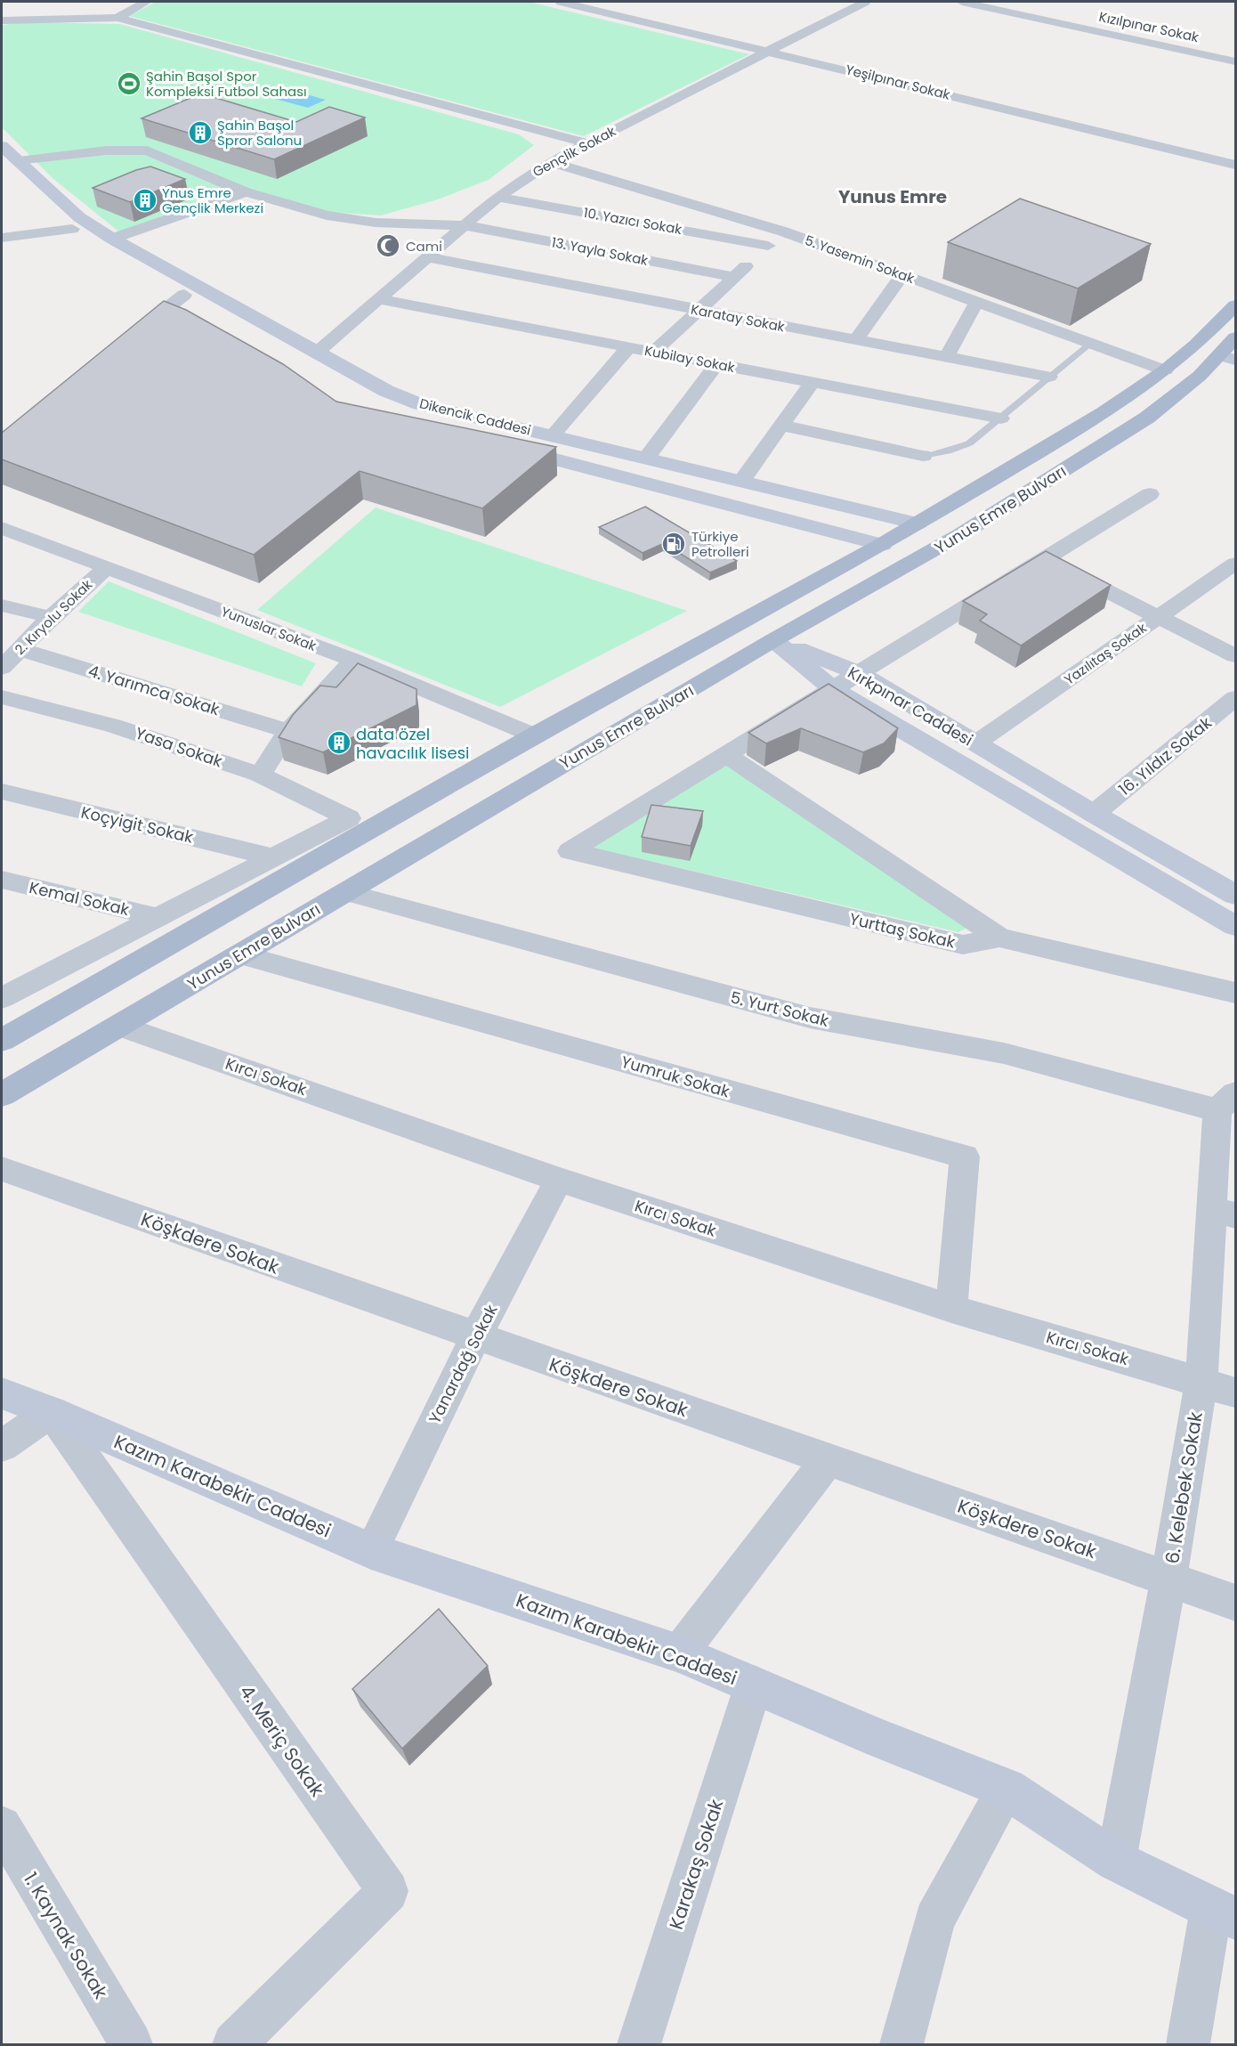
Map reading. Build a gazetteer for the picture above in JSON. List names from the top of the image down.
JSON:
{
  "streets": {
    "main road": [
      "Dikencik Caddesi",
      "Yunus Emre Bulvarı",
      "Kırkpınar Caddesi",
      "Kazım Karabekir Caddesi"
    ],
    "street": [
      "Kızılpınar Sokak",
      "Yeşilpınar Sokak",
      "Gençlik Sokak",
      "10. Yazıcı Sokak",
      "13. Yayla Sokak",
      "5. Yasemin Sokak",
      "Karatay Sokak",
      "Kubilay Sokak",
      "2. Kıryolu Sokak",
      "Yunuslar Sokak",
      "Yazılıtaş Sokak",
      "4. Yarımca Sokak",
      "Yasa Sokak",
      "16. Yıldız Sokak",
      "Koçyigit Sokak",
      "Kemal Sokak",
      "Yurttaş Sokak",
      "5. Yurt Sokak",
      "Kırcı Sokak",
      "Yumruk Sokak",
      "Köşkdere Sokak",
      "Yanardağ Sokak",
      "6. Kelebek Sokak",
      "4. Meriç Sokak",
      "Karakaş Sokak",
      "1. Kaynak Sokak"
    ]
  },
  "crossings": [
    ["Yeşilpınar Sokak", "Gençlik Sokak"],
    ["Gençlik Sokak", "10. Yazıcı Sokak"],
    ["Gençlik Sokak", "13. Yayla Sokak"],
    ["Gençlik Sokak", "5. Yasemin Sokak"],
    ["Gençlik Sokak", "Karatay Sokak"],
    ["Gençlik Sokak", "Kubilay Sokak"],
    ["Gençlik Sokak", "Dikencik Caddesi"],
    ["13. Yayla Sokak", "Dikencik Caddesi"],
    ["5. Yasemin Sokak", "Yunus Emre Bulvarı"],
    ["Dikencik Caddesi", "Yunus Emre Bulvarı"],
    ["Yunus Emre Bulvarı", "Yunuslar Sokak"],
    ["Yunus Emre Bulvarı", "Kırkpınar Caddesi"],
    ["Yunus Emre Bulvarı", "5. Yurt Sokak"],
    ["Yunus Emre Bulvarı", "Kırcı Sokak"],
    ["Yunus Emre Bulvarı", "Yumruk Sokak"],
    ["2. Kıryolu Sokak", "Yunuslar Sokak"],
    ["2. Kıryolu Sokak", "4. Yarımca Sokak"],
    ["Yazılıtaş Sokak", "Kırkpınar Caddesi"],
    ["Kırkpınar Caddesi", "16. Yıldız Sokak"],
    ["Yasa Sokak", "Koçyigit Sokak"],
    ["5. Yurt Sokak", "6. Kelebek Sokak"],
    ["Kırcı Sokak", "Yumruk Sokak"],
    ["Kırcı Sokak", "Yanardağ Sokak"],
    ["Kırcı Sokak", "6. Kelebek Sokak"],
    ["Köşkdere Sokak", "Yanardağ Sokak"],
    ["Köşkdere Sokak", "6. Kelebek Sokak"],
    ["Yanardağ Sokak", "Kazım Karabekir Caddesi"],
    ["Kazım Karabekir Caddesi", "6. Kelebek Sokak"],
    ["Kazım Karabekir Caddesi", "4. Meriç Sokak"],
    ["Kazım Karabekir Caddesi", "Karakaş Sokak"]
  ],
  "districts": ["Yunus Emre"],
  "places": {
    "sports": ["Şahin Başol Spor Kompleksi Futbol Sahası"],
    "building": ["Şahin Başol Spror Salonu", "Ynus Emre Gençlik Merkezi", "data özel havacılık lisesi"],
    "mosque": ["Cami"],
    "fuel station": ["Türkiye Petrolleri"]
  }
}
